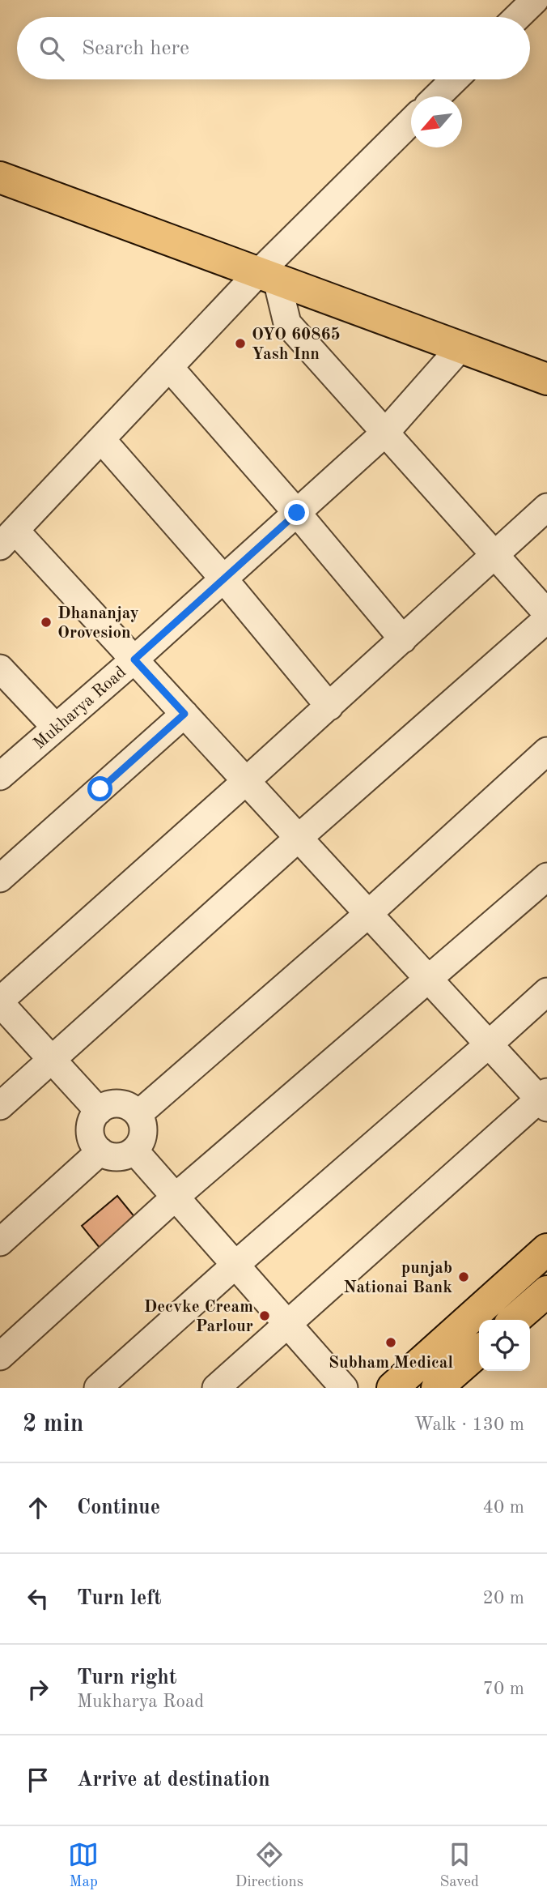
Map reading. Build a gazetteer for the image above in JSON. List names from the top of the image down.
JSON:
{
  "streets": {
    "street": ["Mukharya Road"]
  },
  "places": [
    "OYO 60865 Yash Inn",
    "Dhananjay Orovesion",
    "punjab Nationai Bank",
    "Decvke Cream Parlour",
    "Subham Medical"
  ],
  "north": "bottom left",
  "page": {
    "search": "Search here",
    "heading": ["2 min", "Walk · 130 m"],
    "list": [
      ["Continue", "40 m"],
      ["Turn left", "20 m"],
      ["Turn right", "Mukharya Road", "70 m"],
      "Arrive at destination"
    ],
    "nav": ["Map", "Directions", "Saved"]
  }
}
